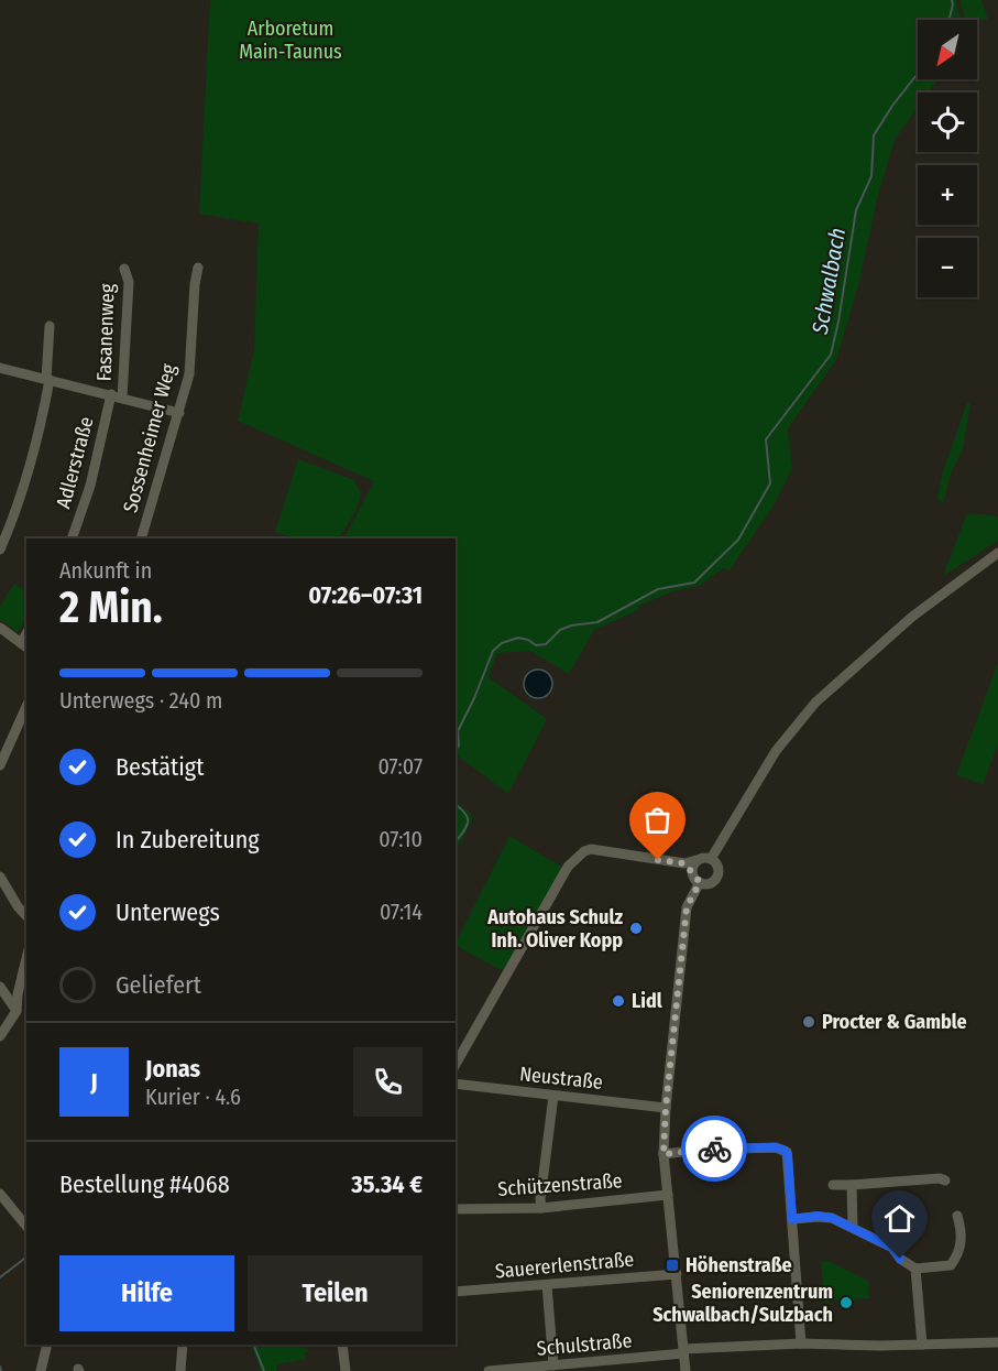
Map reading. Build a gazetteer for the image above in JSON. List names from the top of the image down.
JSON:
{
  "streets": {
    "street": [
      "Fasanenweg",
      "Sossenheimer Weg",
      "Adlerstraße",
      "Neustraße",
      "Schützenstraße",
      "Sauererlenstraße",
      "Schulstraße"
    ]
  },
  "crossings": [
    ["Fasanenweg", "Sossenheimer Weg"],
    ["Fasanenweg", "Adlerstraße"]
  ],
  "water": ["Schwalbach"],
  "parks": ["Arboretum Main-Taunus"],
  "places": {
    "other": [
      "Autohaus Schulz Inh. Oliver Kopp",
      "Lidl",
      "Procter & Gamble",
      "Seniorenzentrum Schwalbach/Sulzbach"
    ],
    "transit": ["Höhenstraße"]
  },
  "north": "bottom left",
  "page": {
    "map_buttons": ["+", "−"],
    "heading": ["2 Min.", "Ankunft in", "07:26–07:31"],
    "panel": [
      "Jonas",
      "Kurier · 4.6",
      "Bestellung #4068",
      "35.34 €"
    ],
    "bar": "Unterwegs · 240 m",
    "list": [
      ["Bestätigt", "07:07"],
      ["In Zubereitung", "07:10"],
      ["Unterwegs", "07:14"],
      "Geliefert"
    ],
    "round": "J",
    "buttons": ["Hilfe", "Teilen"]
  }
}
